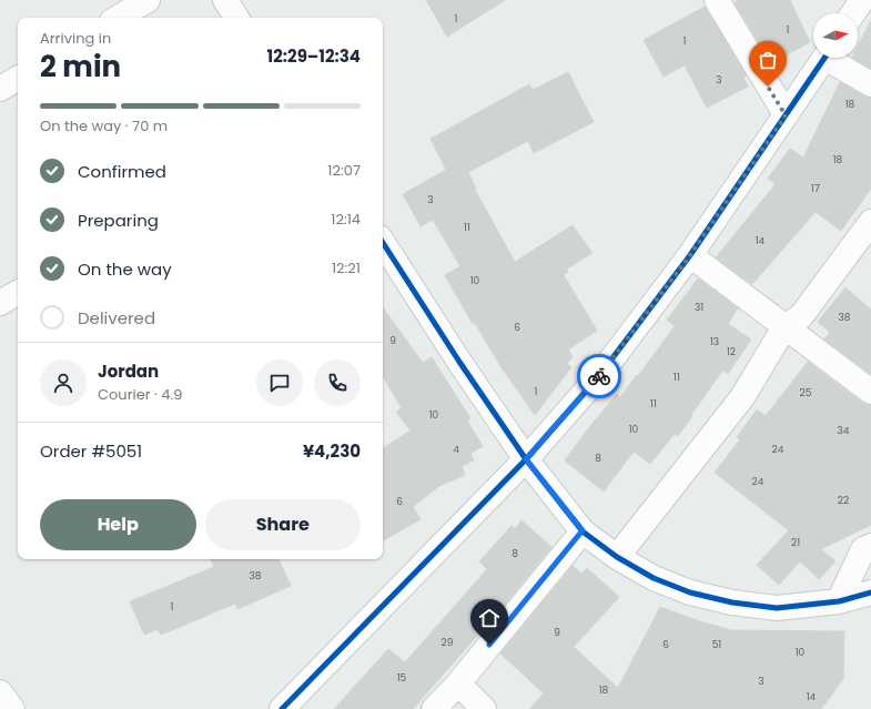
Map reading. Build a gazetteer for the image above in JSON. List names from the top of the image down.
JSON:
{
  "house_numbers": [
    "1",
    "1",
    "1",
    "3",
    "18",
    "18",
    "17",
    "3",
    "11",
    "14",
    "10",
    "31",
    "38",
    "6",
    "9",
    "13",
    "12",
    "11",
    "1",
    "25",
    "11",
    "10",
    "10",
    "34",
    "4",
    "24",
    "8",
    "24",
    "22",
    "6",
    "21",
    "8",
    "38",
    "1",
    "9",
    "29",
    "6",
    "51",
    "10",
    "15",
    "3",
    "18",
    "14"
  ],
  "north": "right",
  "page": {
    "heading": ["2 min", "Arriving in", "12:29–12:34"],
    "panel": [
      "Jordan",
      "Courier · 4.9",
      "Order #5051",
      "¥4,230"
    ],
    "bar": "On the way · 70 m",
    "list": [
      ["Confirmed", "12:07"],
      ["Preparing", "12:14"],
      ["On the way", "12:21"],
      "Delivered"
    ],
    "buttons": ["Help", "Share"]
  }
}
